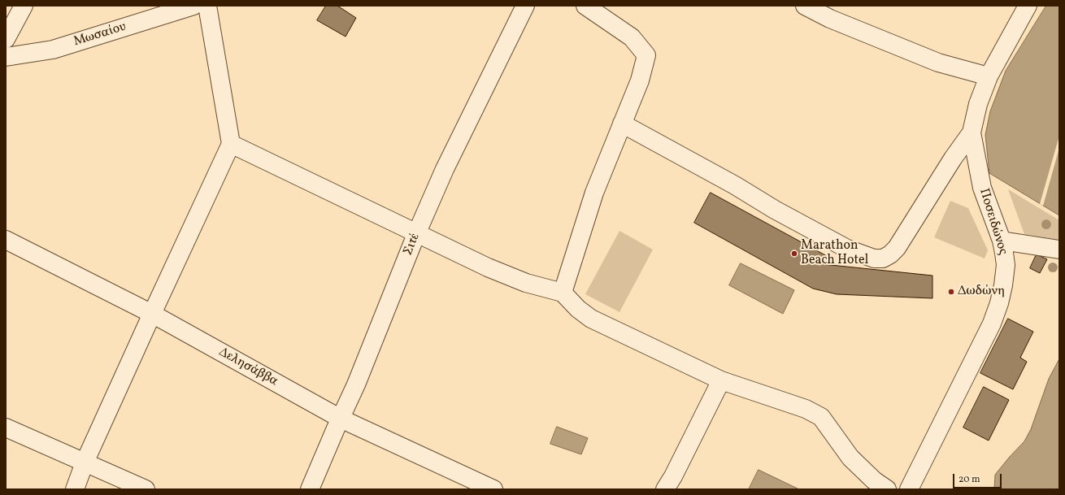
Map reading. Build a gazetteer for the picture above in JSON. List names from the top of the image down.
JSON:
{
  "streets": {
    "street": [
      "Μωσαίου",
      "Ποσειδώνος",
      "Σιτέ",
      "Δελησάββα"
    ]
  },
  "crossings": [
    ["Σιτέ", "Δελησάββα"]
  ],
  "places": ["Marathon Beach Hotel", "Δωδώνη"],
  "scale_bar": "20 m"
}
